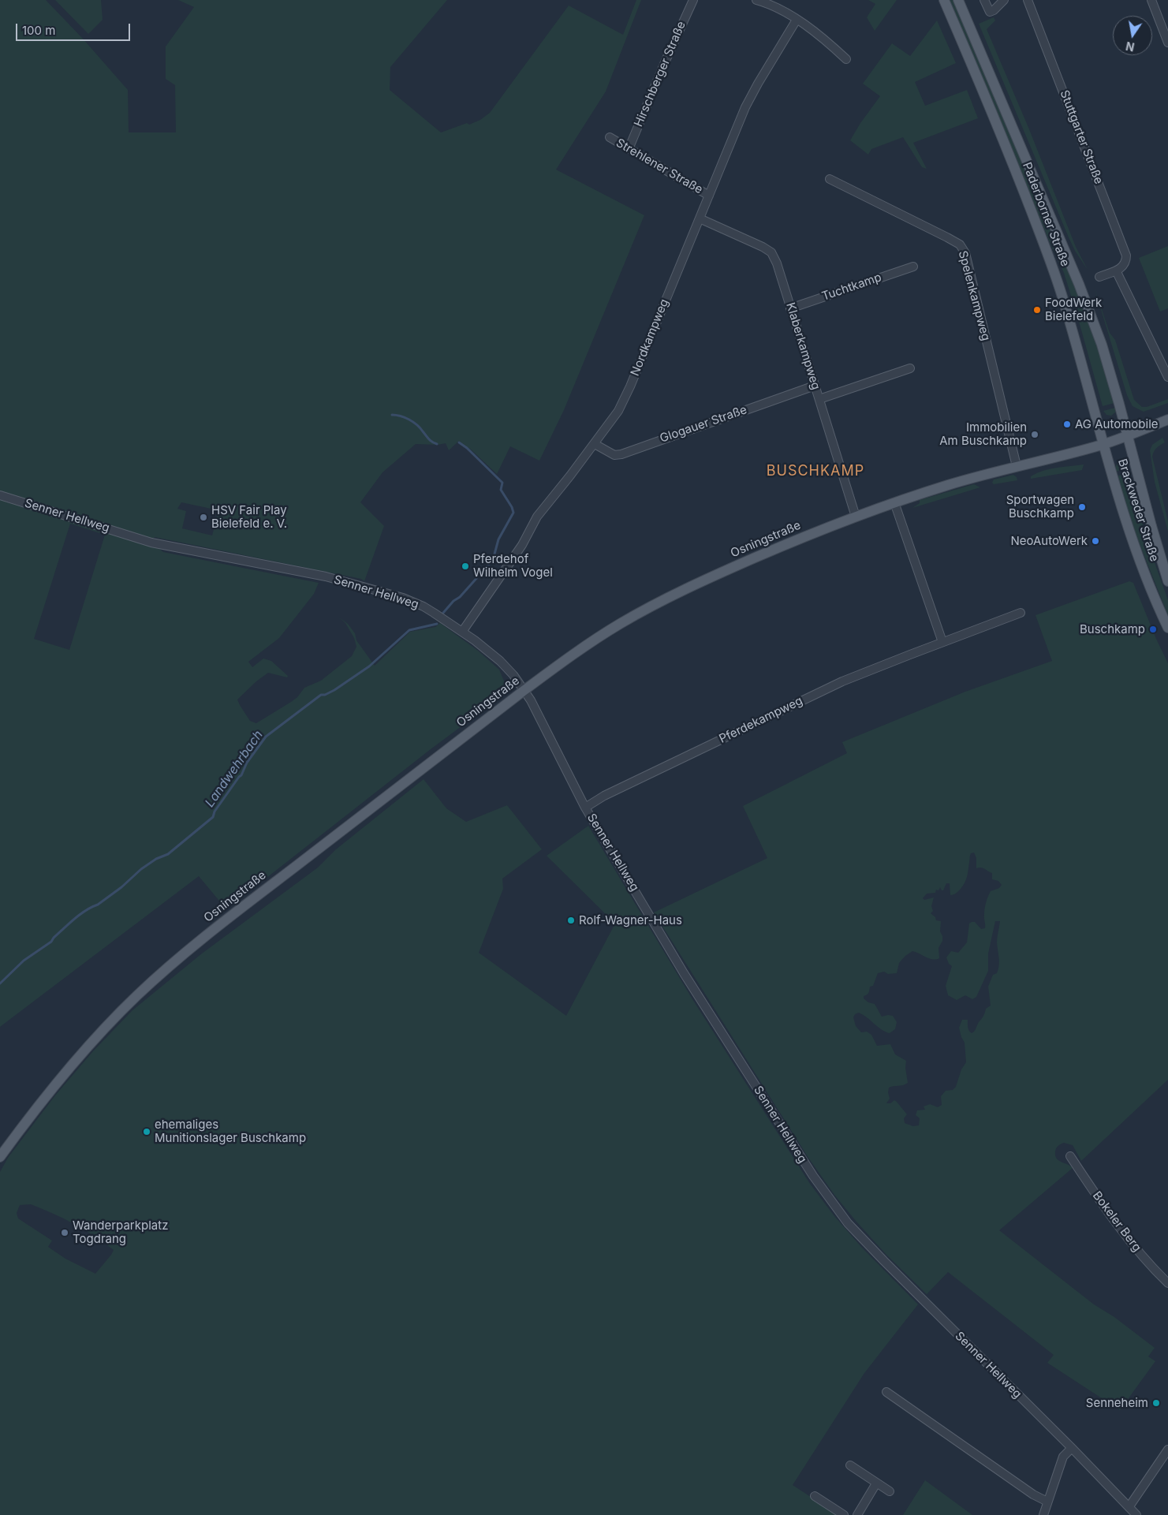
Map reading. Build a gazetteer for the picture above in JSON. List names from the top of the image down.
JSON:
{
  "streets": {
    "main road": ["Paderborner Straße", "Brackweder Straße", "Osningstraße"],
    "street": [
      "Hirschberger Straße",
      "Stuttgarter Straße",
      "Strehlener Straße",
      "Tuchtkamp",
      "Spelenkampweg",
      "Nordkampweg",
      "Klaberkampweg",
      "Glogauer Straße",
      "Senner Hellweg",
      "Pferdekampweg",
      "Bokeler Berg"
    ]
  },
  "crossings": [
    ["Hirschberger Straße", "Strehlener Straße"],
    ["Strehlener Straße", "Nordkampweg"],
    ["Paderborner Straße", "Brackweder Straße"],
    ["Paderborner Straße", "Osningstraße"],
    ["Tuchtkamp", "Klaberkampweg"],
    ["Spelenkampweg", "Osningstraße"],
    ["Nordkampweg", "Klaberkampweg"],
    ["Nordkampweg", "Glogauer Straße"],
    ["Nordkampweg", "Senner Hellweg"],
    ["Klaberkampweg", "Glogauer Straße"],
    ["Klaberkampweg", "Osningstraße"],
    ["Brackweder Straße", "Osningstraße"],
    ["Senner Hellweg", "Osningstraße"],
    ["Senner Hellweg", "Pferdekampweg"]
  ],
  "districts": ["BUSCHKAMP"],
  "water": ["Landwehrbach"],
  "places": [
    "FoodWerk Bielefeld",
    "AG Automobile",
    "Immobilien Am Buschkamp",
    "Sportwagen Buschkamp",
    "HSV Fair Play Bielefeld e. V.",
    "NeoAutoWerk",
    "Pferdehof Wilhelm Vogel",
    "Buschkamp",
    "Rolf-Wagner-Haus",
    "ehemaliges Munitionslager Buschkamp",
    "Wanderparkplatz Togdrang",
    "Senneheim"
  ],
  "scale_bar": "100 m",
  "north": "bottom"
}
